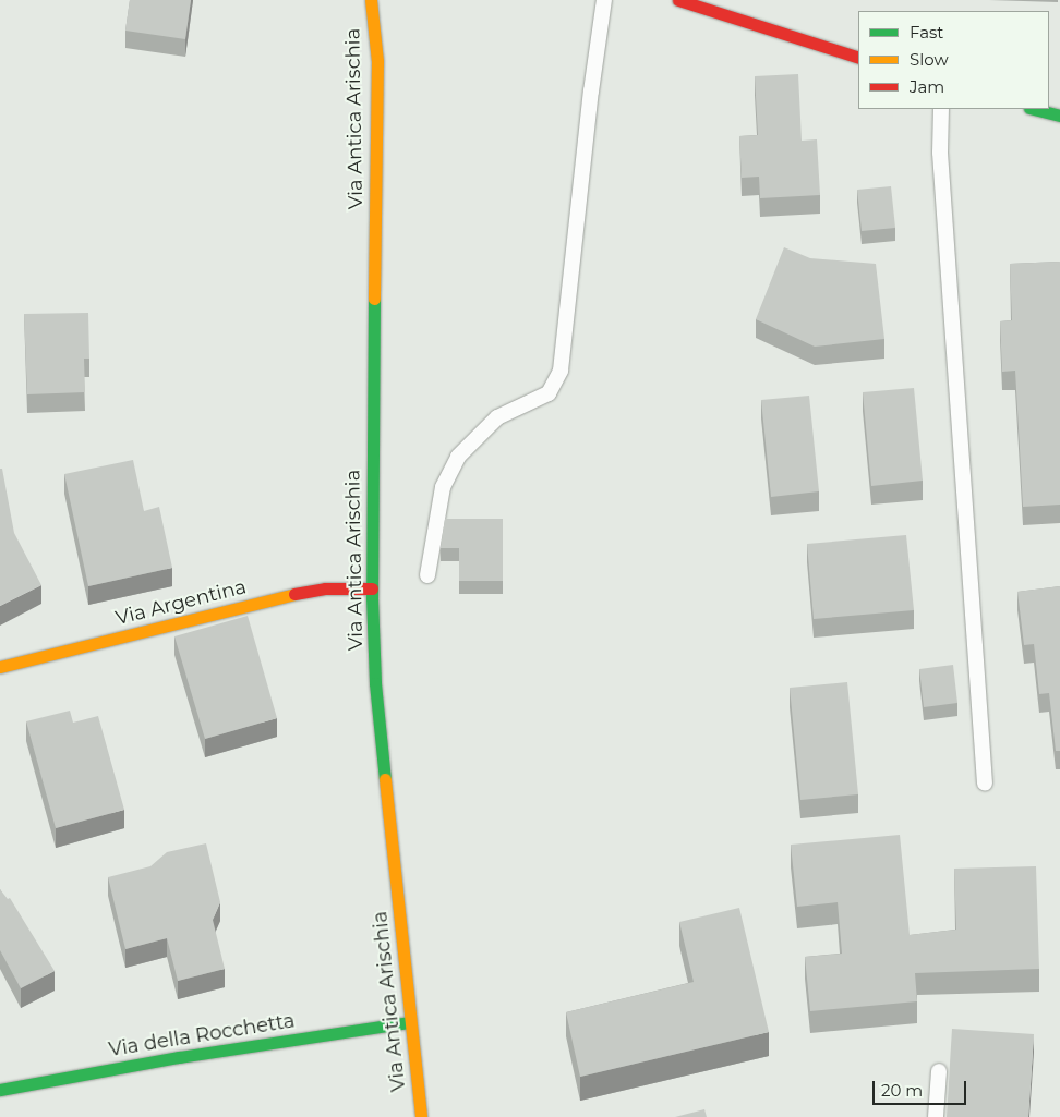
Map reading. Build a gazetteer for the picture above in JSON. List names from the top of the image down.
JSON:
{
  "streets": {
    "main road": ["Via Antica Arischia", "Via Argentina", "Via della Rocchetta"]
  },
  "crossings": [
    ["Via Antica Arischia", "Via Argentina"],
    ["Via Antica Arischia", "Via della Rocchetta"]
  ],
  "legend": ["Fast", "Slow", "Jam"],
  "scale_bar": "20 m"
}
